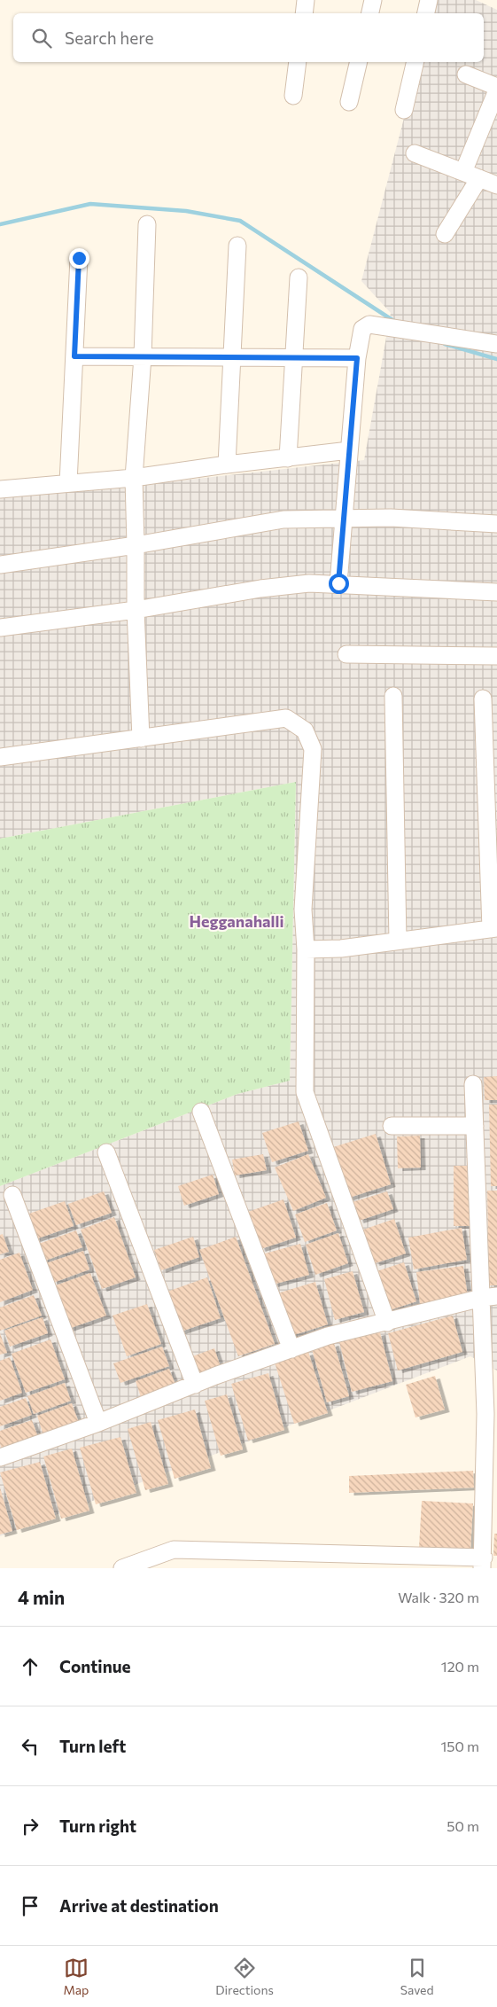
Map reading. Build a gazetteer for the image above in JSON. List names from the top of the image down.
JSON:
{
  "districts": ["Hegganahalli"],
  "page": {
    "search": "Search here",
    "heading": ["4 min", "Walk · 320 m"],
    "list": [
      ["Continue", "120 m"],
      ["Turn left", "150 m"],
      ["Turn right", "50 m"],
      "Arrive at destination"
    ],
    "nav": ["Map", "Directions", "Saved"]
  }
}
